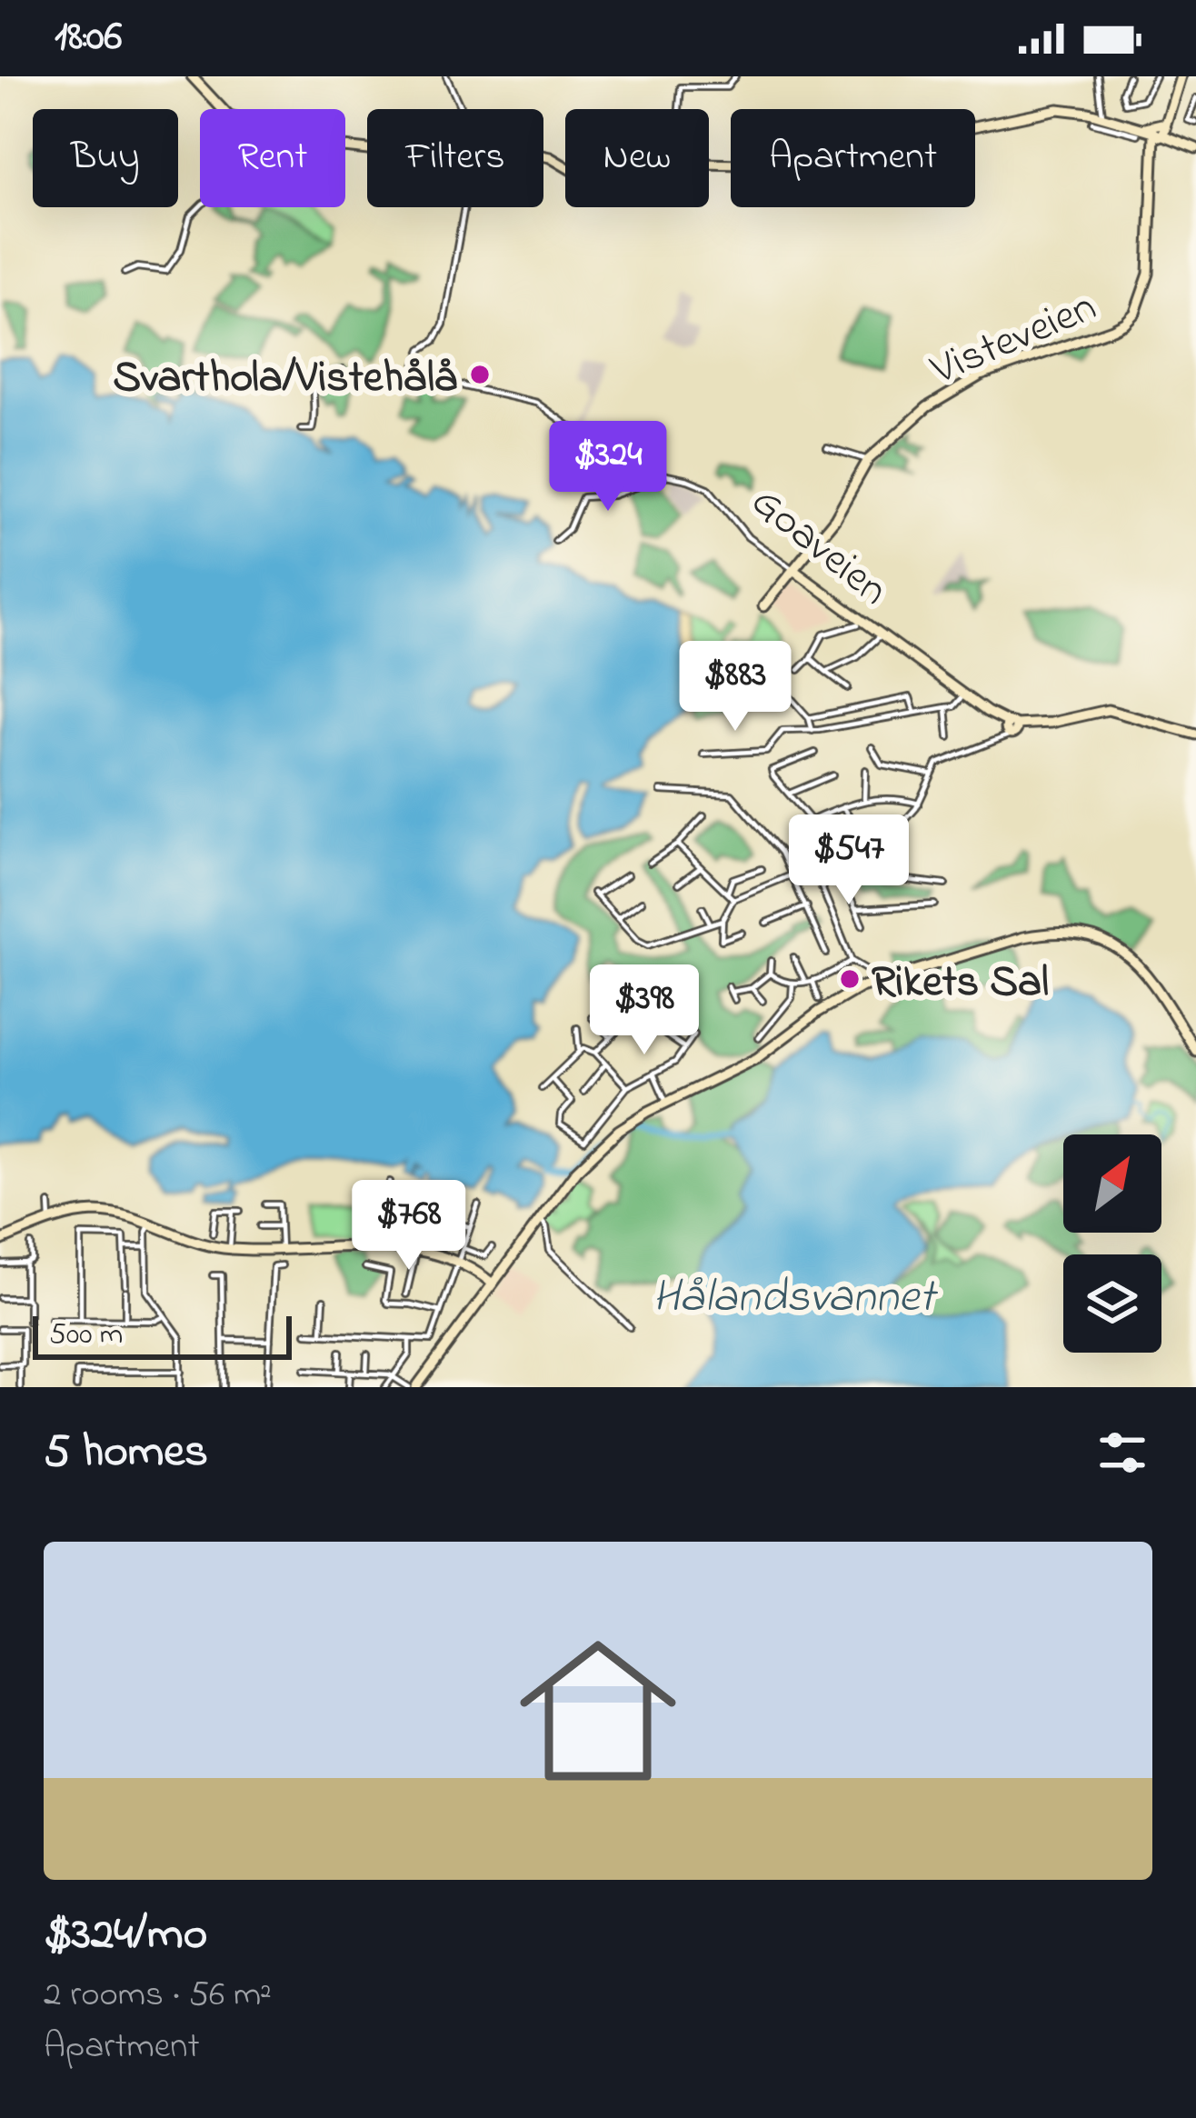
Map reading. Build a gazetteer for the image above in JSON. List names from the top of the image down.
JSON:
{
  "streets": {
    "main road": ["Visteveien", "Goaveien"]
  },
  "crossings": [
    ["Visteveien", "Goaveien"]
  ],
  "water": ["Hålandsvannet"],
  "places": ["Svarthola/Vistehålå", "Rikets Sal"],
  "scale_bar": "500 m",
  "north": "top right",
  "page": {
    "status": "18:06",
    "chip": [
      "Buy",
      "Rent",
      "Filters",
      "New",
      "Apartment"
    ],
    "price": [
      "$324",
      "$883",
      "$547",
      "$398",
      "$768"
    ],
    "scale": "500 m",
    "heading": "5 homes",
    "list": [
      {
        "name": "$324/mo",
        "note": "2 rooms · 56 m² · Apartment"
      }
    ]
  }
}
